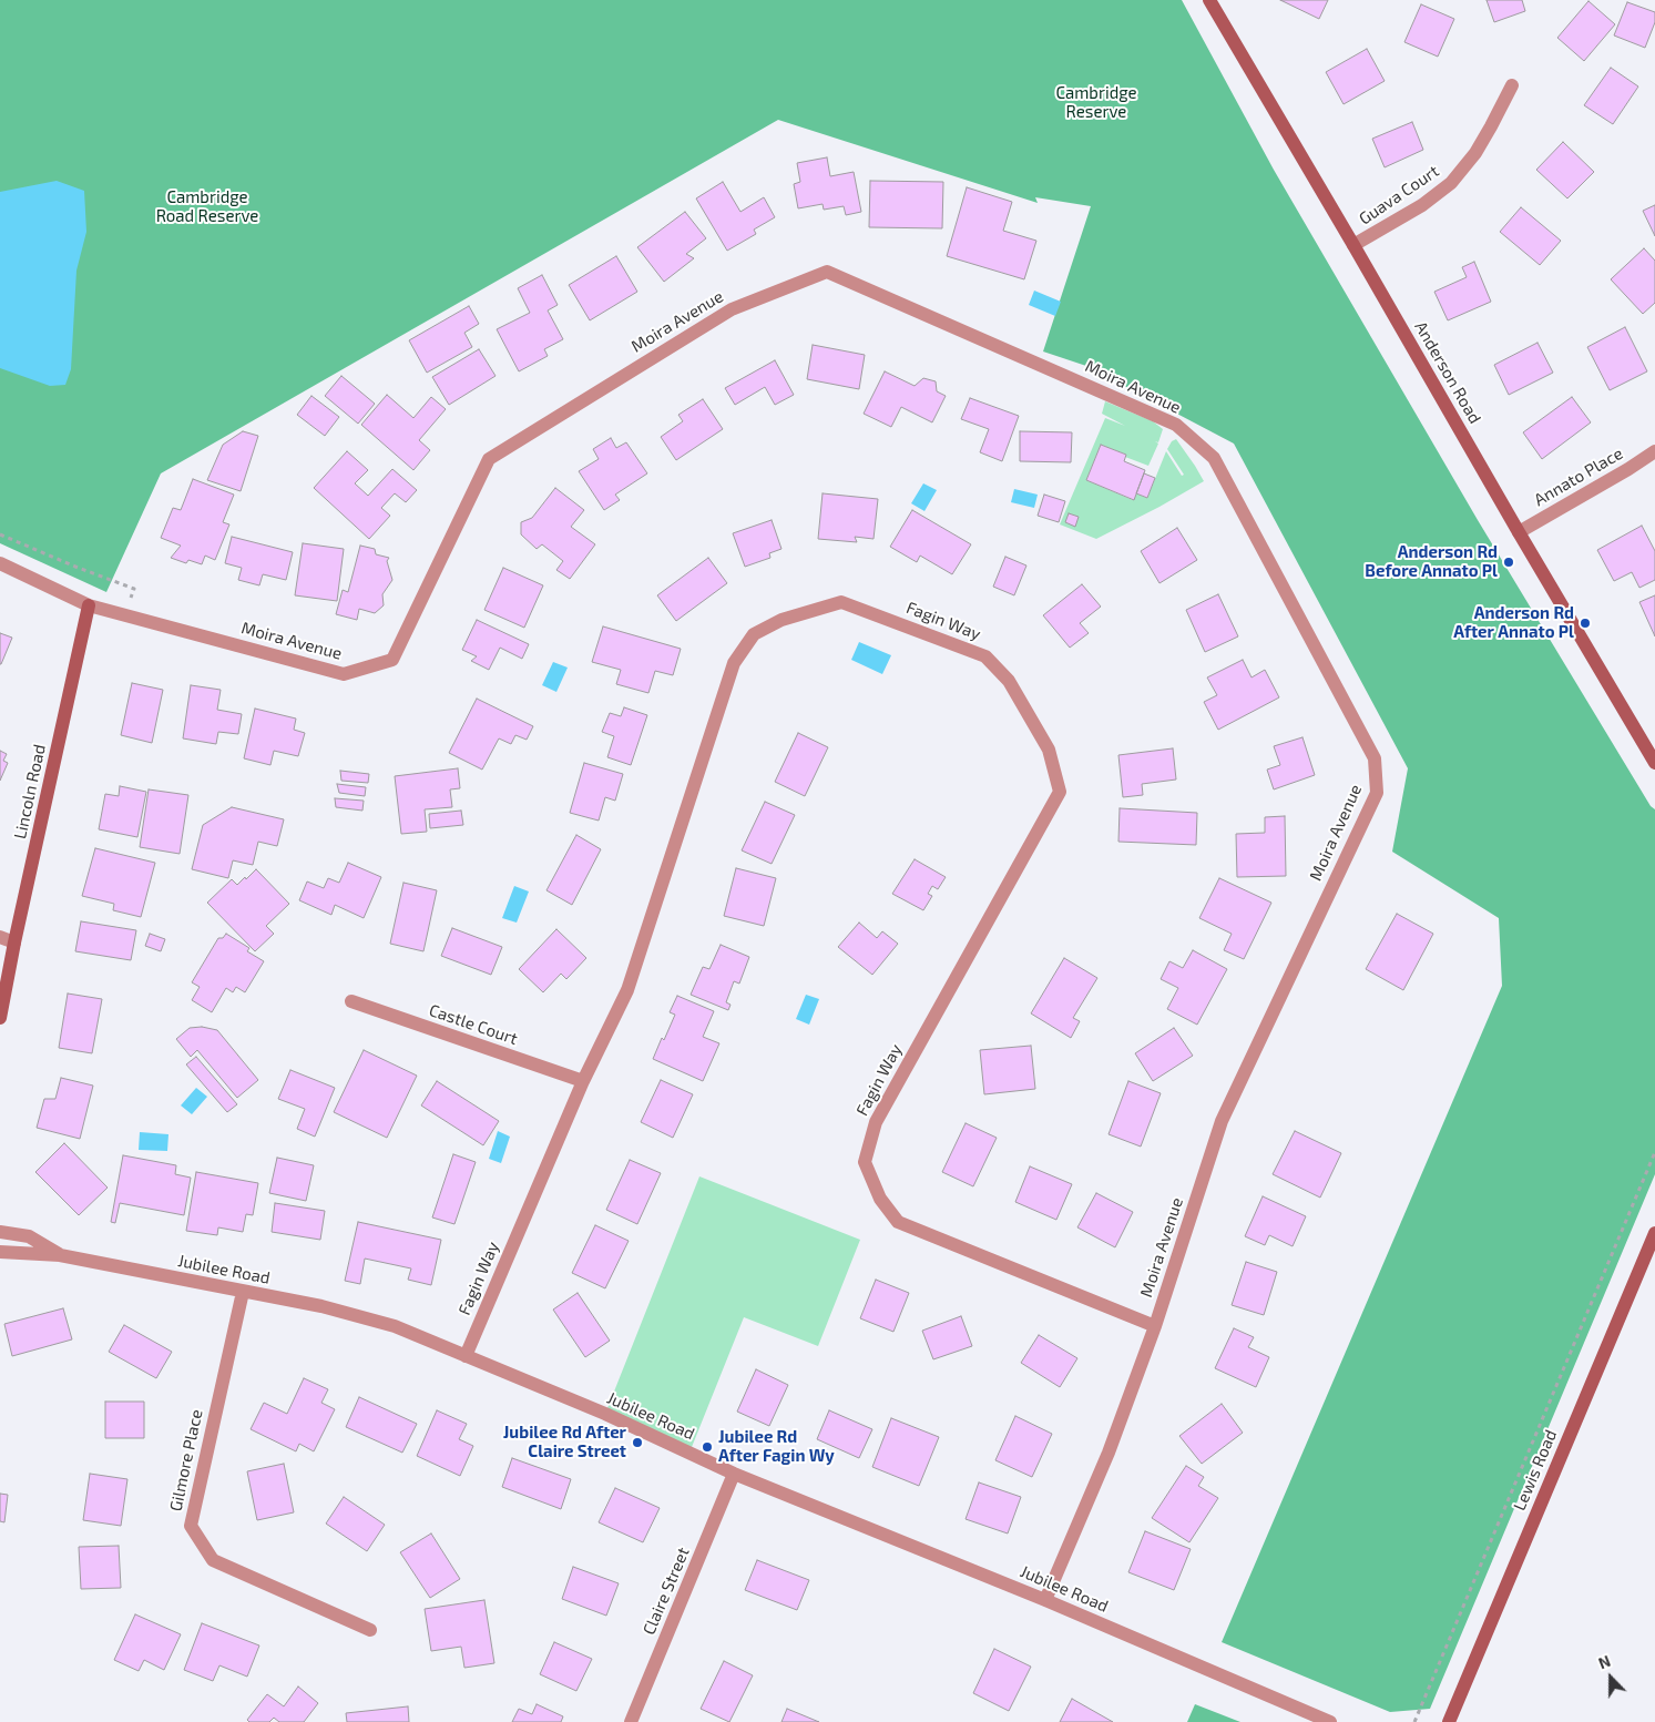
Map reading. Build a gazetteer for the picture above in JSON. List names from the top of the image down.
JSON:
{
  "streets": {
    "street": [
      "Guava Court",
      "Moira Avenue",
      "Anderson Road",
      "Annato Place",
      "Fagin Way",
      "Lincoln Road",
      "Castle Court",
      "Jubilee Road",
      "Gilmore Place",
      "Lewis Road",
      "Claire Street"
    ]
  },
  "crossings": [
    ["Guava Court", "Anderson Road"],
    ["Moira Avenue", "Fagin Way"],
    ["Moira Avenue", "Lincoln Road"],
    ["Moira Avenue", "Jubilee Road"],
    ["Anderson Road", "Annato Place"],
    ["Fagin Way", "Castle Court"],
    ["Fagin Way", "Jubilee Road"],
    ["Jubilee Road", "Gilmore Place"],
    ["Jubilee Road", "Claire Street"]
  ],
  "parks": ["Cambridge Reserve", "Cambridge Road Reserve"],
  "places": [
    "Anderson Rd Before Annato Pl",
    "Anderson Rd After Annato Pl",
    "Jubilee Rd After Claire Street",
    "Jubilee Rd After Fagin Wy"
  ],
  "north": "top"
}
